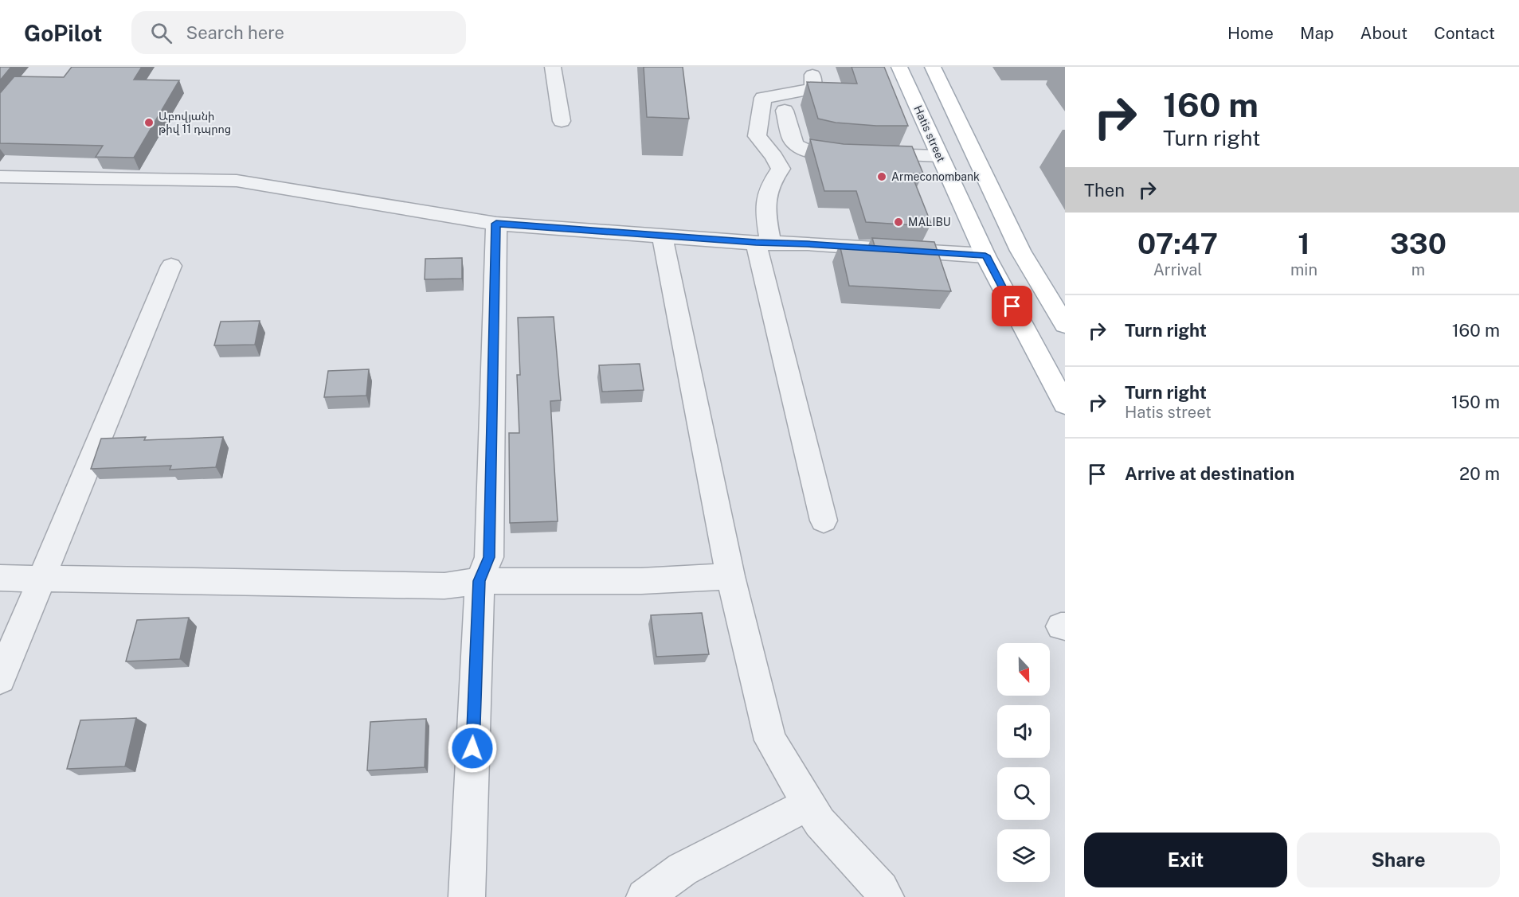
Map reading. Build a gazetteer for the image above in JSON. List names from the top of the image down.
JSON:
{
  "streets": {
    "main road": ["Hatis street"]
  },
  "places": ["Աբովյանի թիվ 11 դպրոց", "Armeconombank", "MALIBU"],
  "north": "bottom",
  "page": {
    "header": "GoPilot",
    "search": "Search here",
    "nav": [
      "Home",
      "Map",
      "About",
      "Contact"
    ],
    "turn": ["160 m", "Turn right"],
    "then": "Then",
    "eta": [
      "07:47",
      "Arrival",
      "1",
      "min",
      "330",
      "m"
    ],
    "list": [
      {
        "name": "Turn right",
        "value": "160 m"
      },
      {
        "name": "Turn right",
        "note": "Hatis street",
        "value": "150 m"
      },
      {
        "name": "Arrive at destination",
        "value": "20 m"
      }
    ],
    "buttons": ["Exit", "Share"]
  }
}
